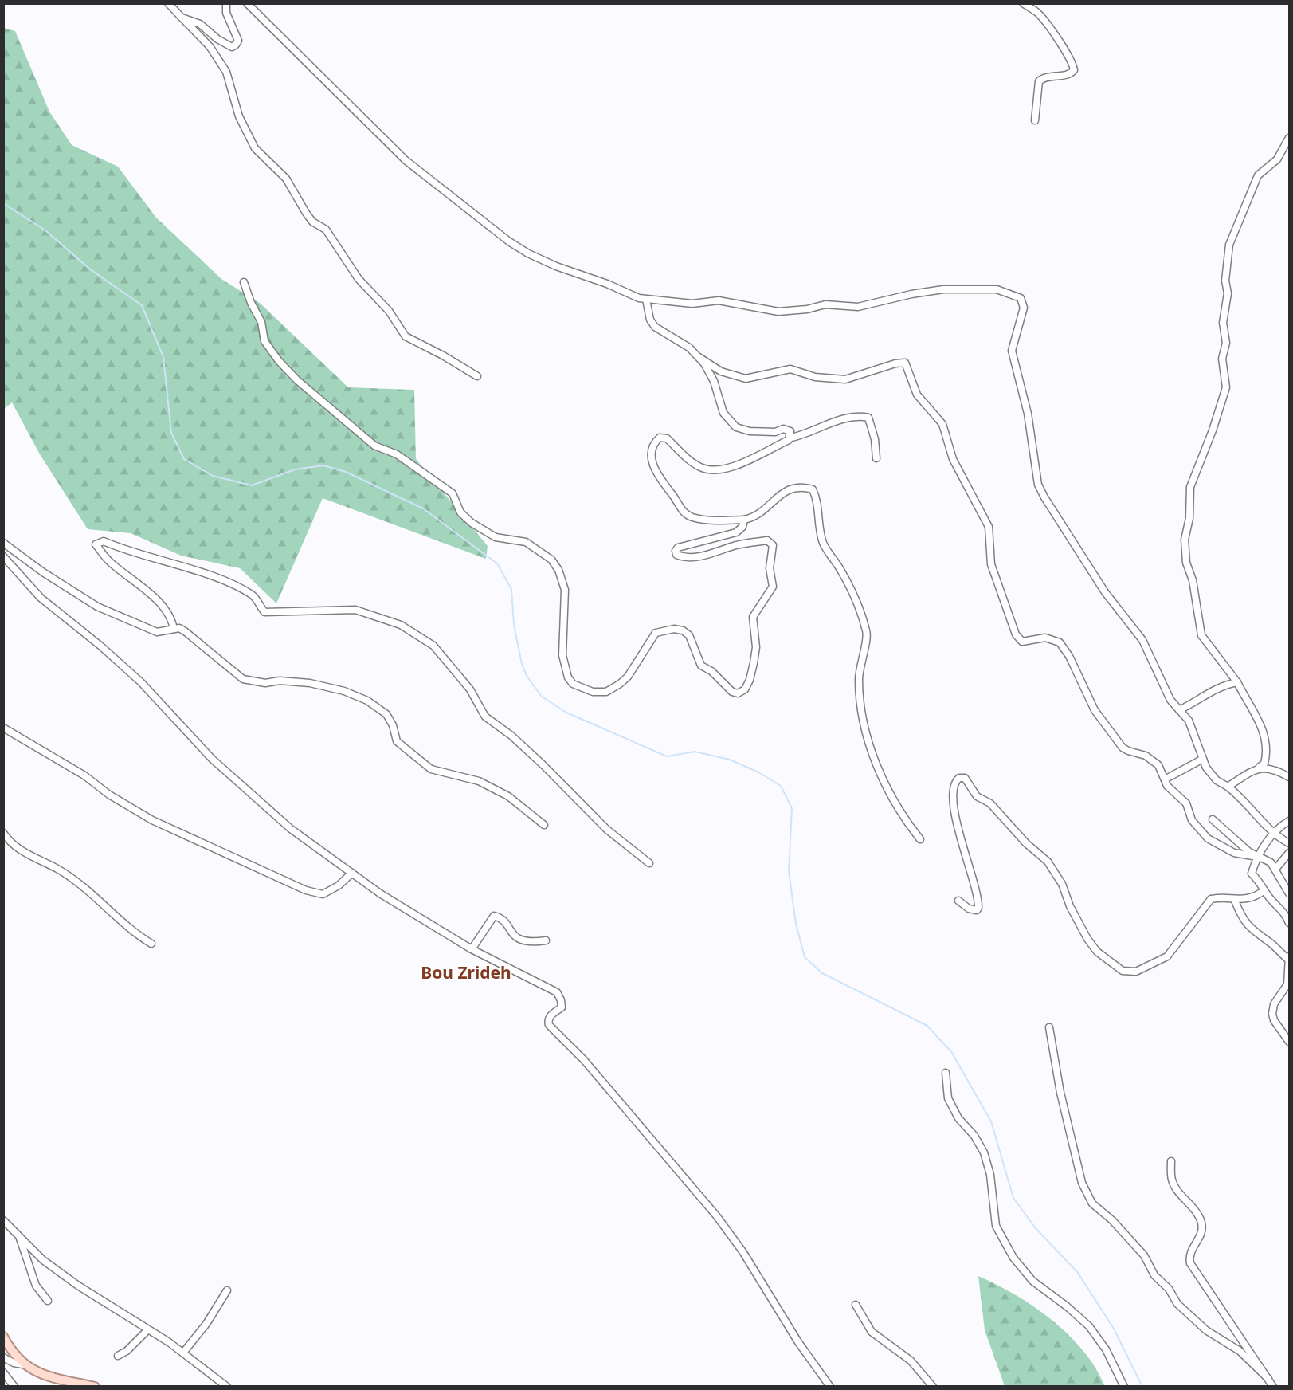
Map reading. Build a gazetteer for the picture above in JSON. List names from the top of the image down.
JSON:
{
  "districts": ["Bou Zrideh"]
}
